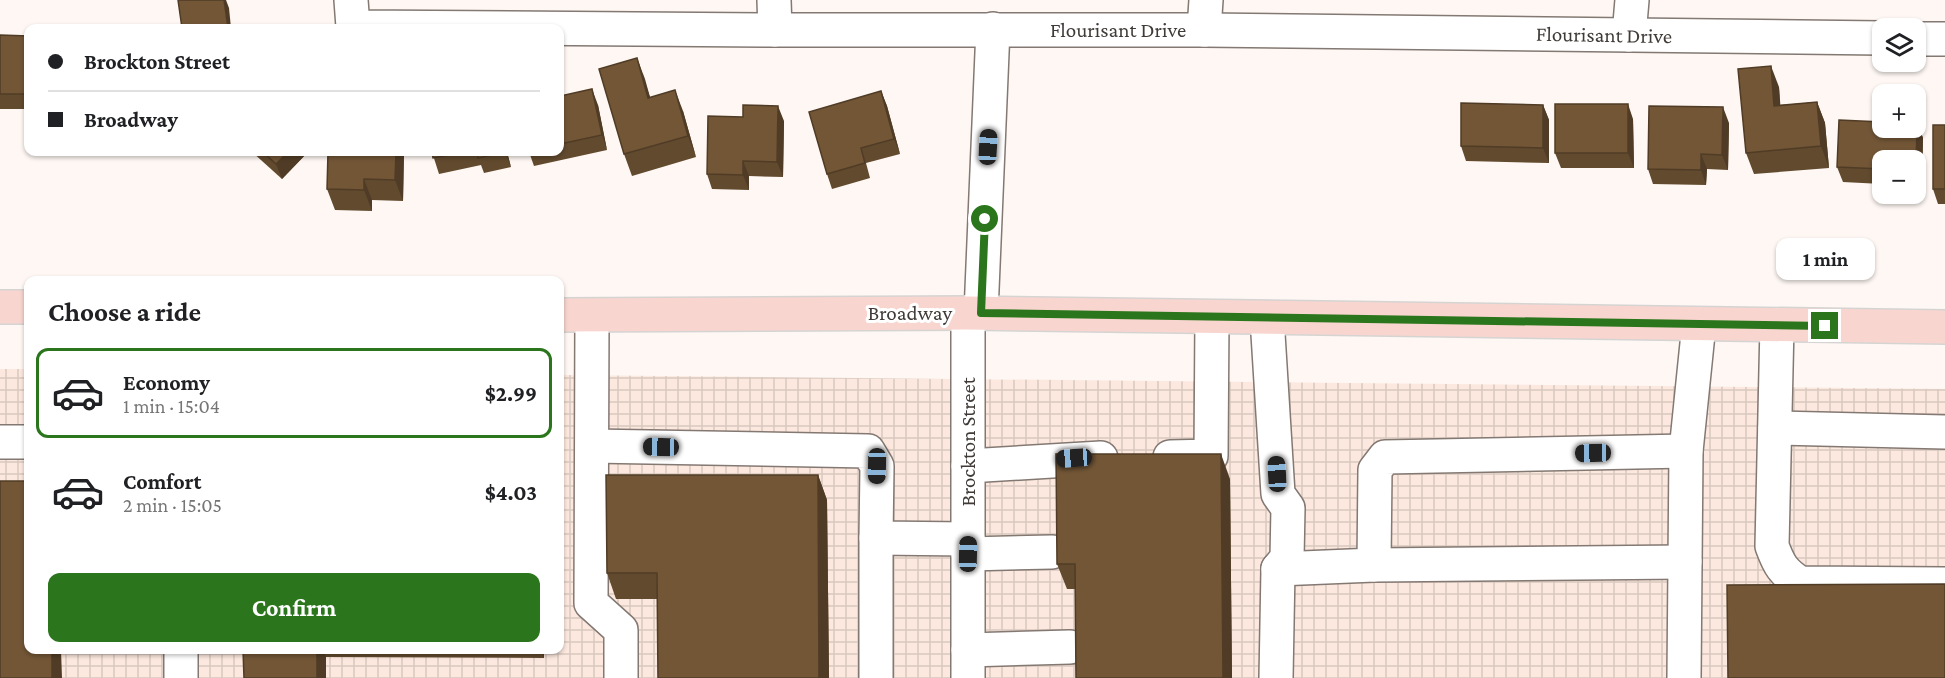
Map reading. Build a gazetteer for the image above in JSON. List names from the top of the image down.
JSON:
{
  "streets": {
    "main road": ["Broadway"],
    "street": ["Flourisant Drive", "Brockton Street"]
  },
  "crossings": [
    ["Flourisant Drive", "Brockton Street"],
    ["Broadway", "Brockton Street"]
  ],
  "page": {
    "map_buttons": ["+", "−"],
    "banner": ["Brockton Street", "Broadway"],
    "bubble": "1 min",
    "heading": "Choose a ride",
    "list": [
      {
        "name": "Economy",
        "note": "1 min · 15:04",
        "value": "$2.99"
      },
      {
        "name": "Comfort",
        "note": "2 min · 15:05",
        "value": "$4.03"
      }
    ],
    "buttons": "Confirm"
  }
}
